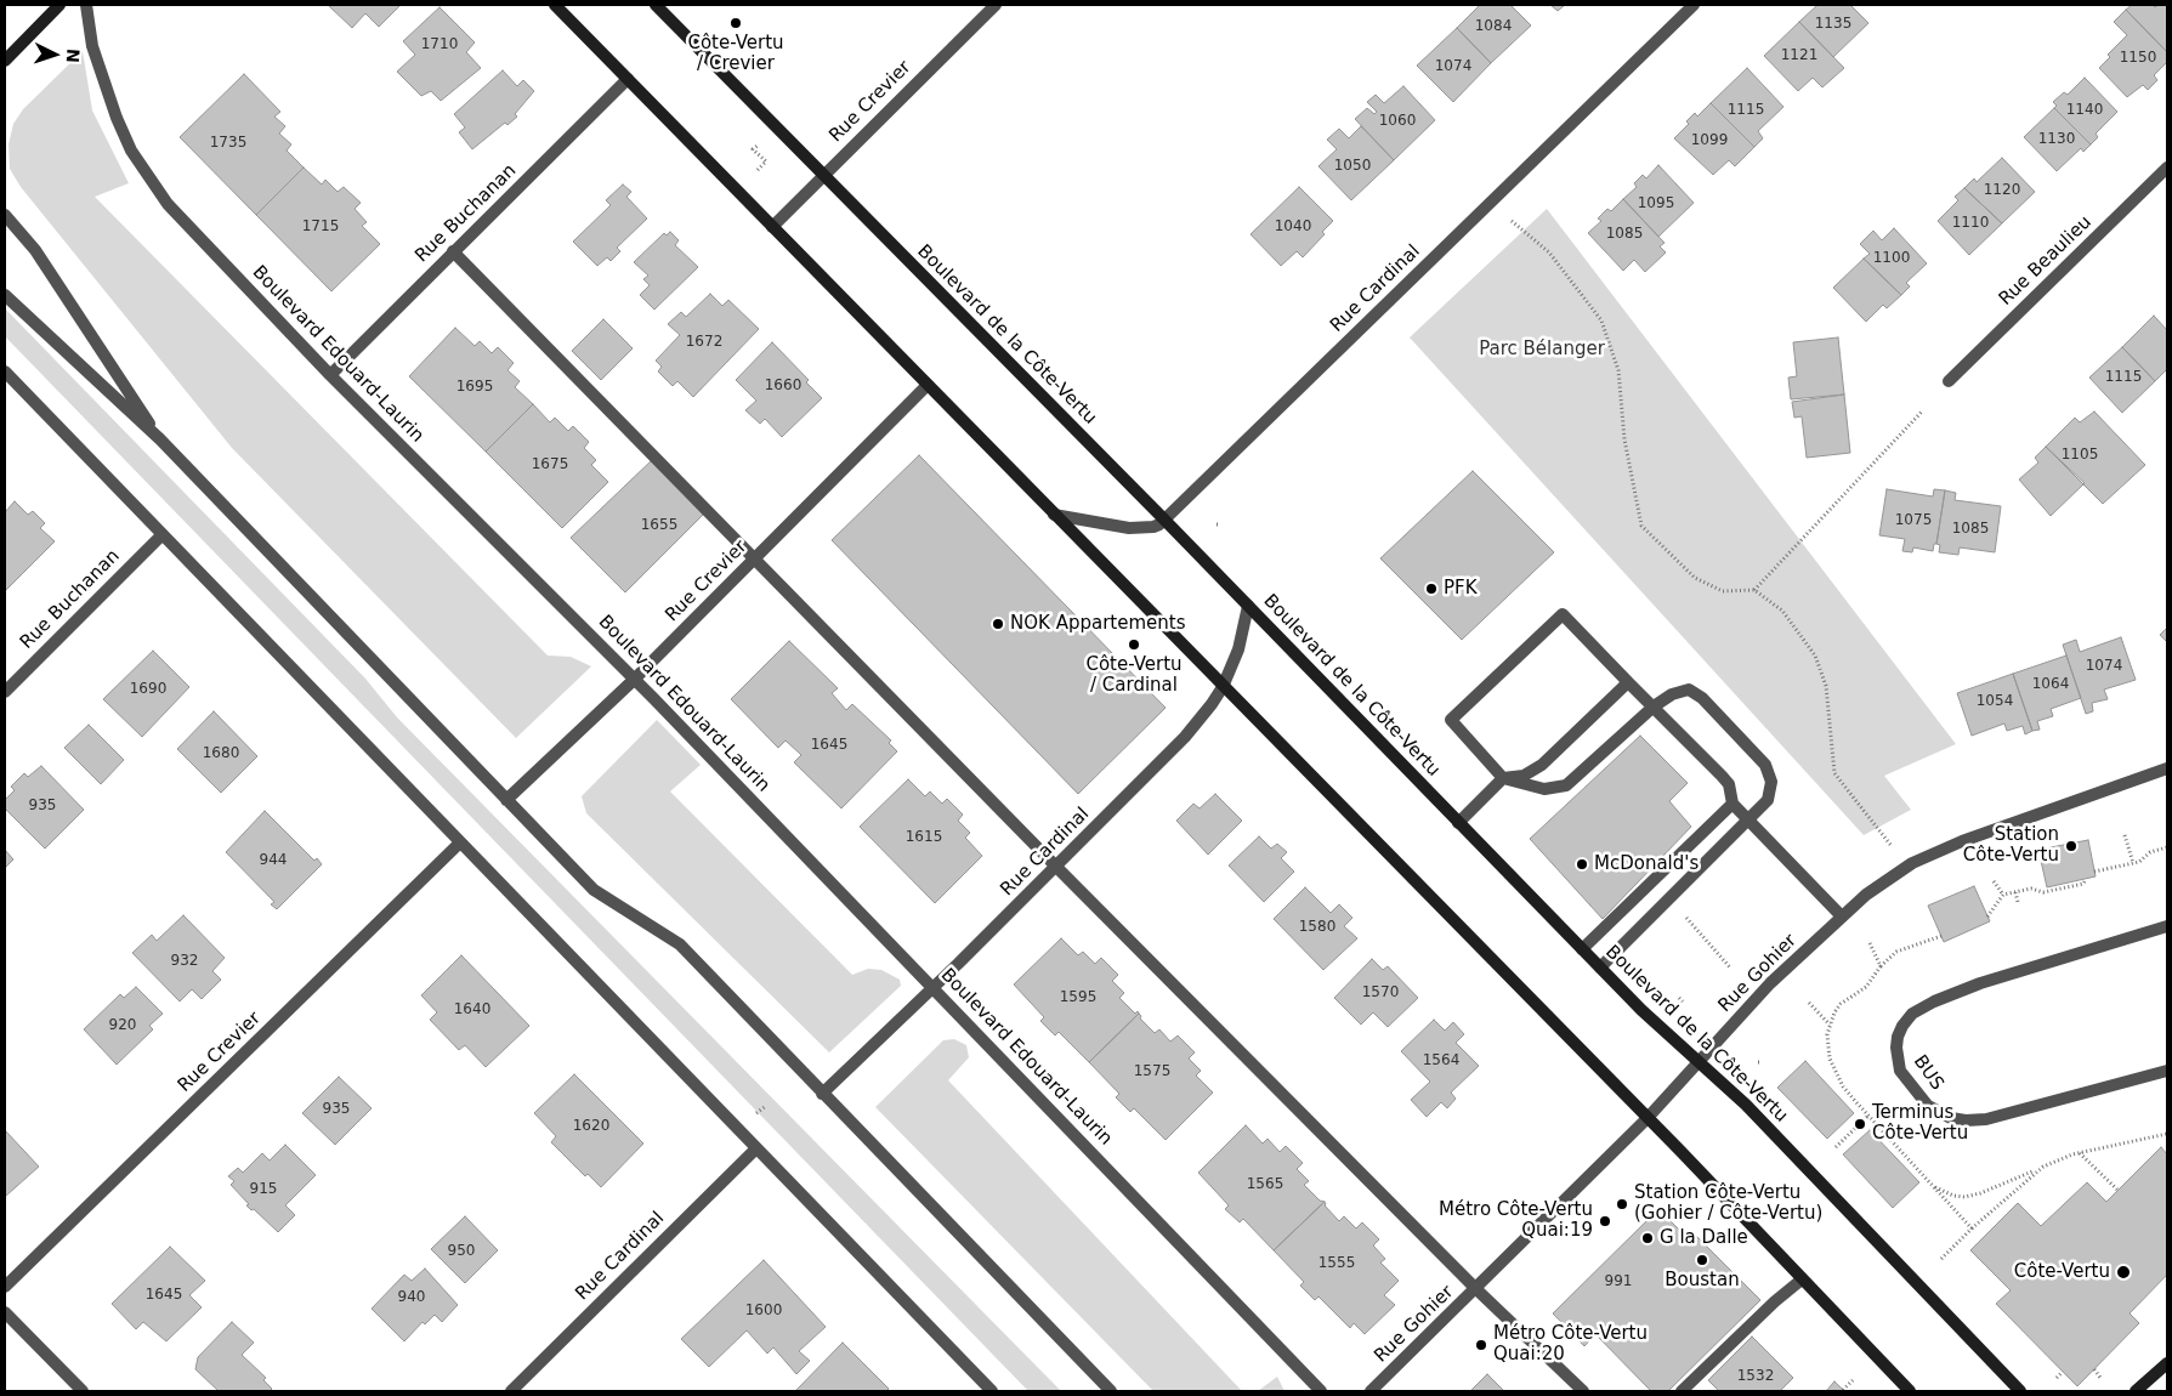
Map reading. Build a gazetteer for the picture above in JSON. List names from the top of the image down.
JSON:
{
  "streets": {
    "main road": ["Boulevard de la Côte-Vertu"],
    "street": [
      "Rue Crevier",
      "Rue Buchanan",
      "Rue Beaulieu",
      "Rue Cardinal",
      "Boulevard Edouard-Laurin",
      "Rue Gohier",
      "BUS"
    ]
  },
  "crossings": [
    ["Rue Crevier", "Boulevard de la Côte-Vertu"],
    ["Rue Crevier", "Boulevard Edouard-Laurin"],
    ["Rue Buchanan", "Boulevard Edouard-Laurin"],
    ["Rue Cardinal", "Boulevard de la Côte-Vertu"],
    ["Rue Cardinal", "Boulevard Edouard-Laurin"],
    ["Boulevard de la Côte-Vertu", "Rue Gohier"]
  ],
  "parks": ["Parc Bélanger"],
  "places": [
    "Côte-Vertu / Crevier",
    "PFK",
    "NOK Appartements",
    "Côte-Vertu / Cardinal",
    "Station Côte-Vertu",
    "McDonald's",
    "Terminus Côte-Vertu",
    "Station Côte-Vertu (Gohier / Côte-Vertu)",
    "Métro Côte-Vertu Quai:19",
    "G la Dalle",
    "Boustan",
    "Côte-Vertu",
    "Métro Côte-Vertu Quai:20"
  ],
  "house_numbers": [
    "1135",
    "1084",
    "1710",
    "1121",
    "1150",
    "1074",
    "1115",
    "1140",
    "1060",
    "1130",
    "1099",
    "1735",
    "1050",
    "1120",
    "1095",
    "1110",
    "1715",
    "1040",
    "1085",
    "1100",
    "1672",
    "1115",
    "1660",
    "1695",
    "1105",
    "1675",
    "1075",
    "1655",
    "1085",
    "1074",
    "1064",
    "1690",
    "1054",
    "1645",
    "1680",
    "935",
    "1615",
    "944",
    "1580",
    "932",
    "1570",
    "1595",
    "1640",
    "920",
    "1564",
    "1575",
    "935",
    "1620",
    "1565",
    "915",
    "950",
    "1555",
    "991",
    "1645",
    "940",
    "1600",
    "1532"
  ],
  "north": "right"
}
